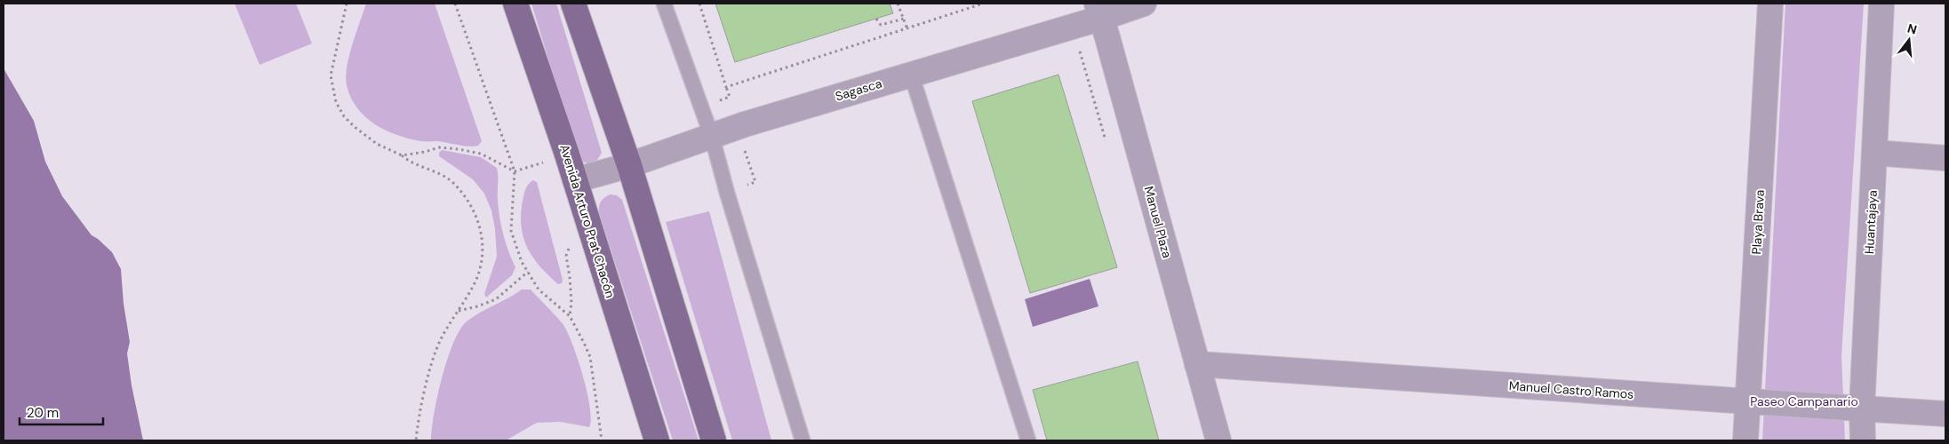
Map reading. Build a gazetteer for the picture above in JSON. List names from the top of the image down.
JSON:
{
  "streets": {
    "main road": ["Avenida Arturo Prat Chacón"],
    "street": [
      "Sagasca",
      "Manuel Plaza",
      "Playa Brava",
      "Huantajaya",
      "Manuel Castro Ramos"
    ]
  },
  "crossings": [
    ["Sagasca", "Avenida Arturo Prat Chacón"],
    ["Sagasca", "Manuel Plaza"],
    ["Manuel Plaza", "Manuel Castro Ramos"],
    ["Playa Brava", "Manuel Castro Ramos"],
    ["Huantajaya", "Manuel Castro Ramos"]
  ],
  "parks": ["Paseo Campanario"],
  "scale_bar": "20 m",
  "north": "top"
}
